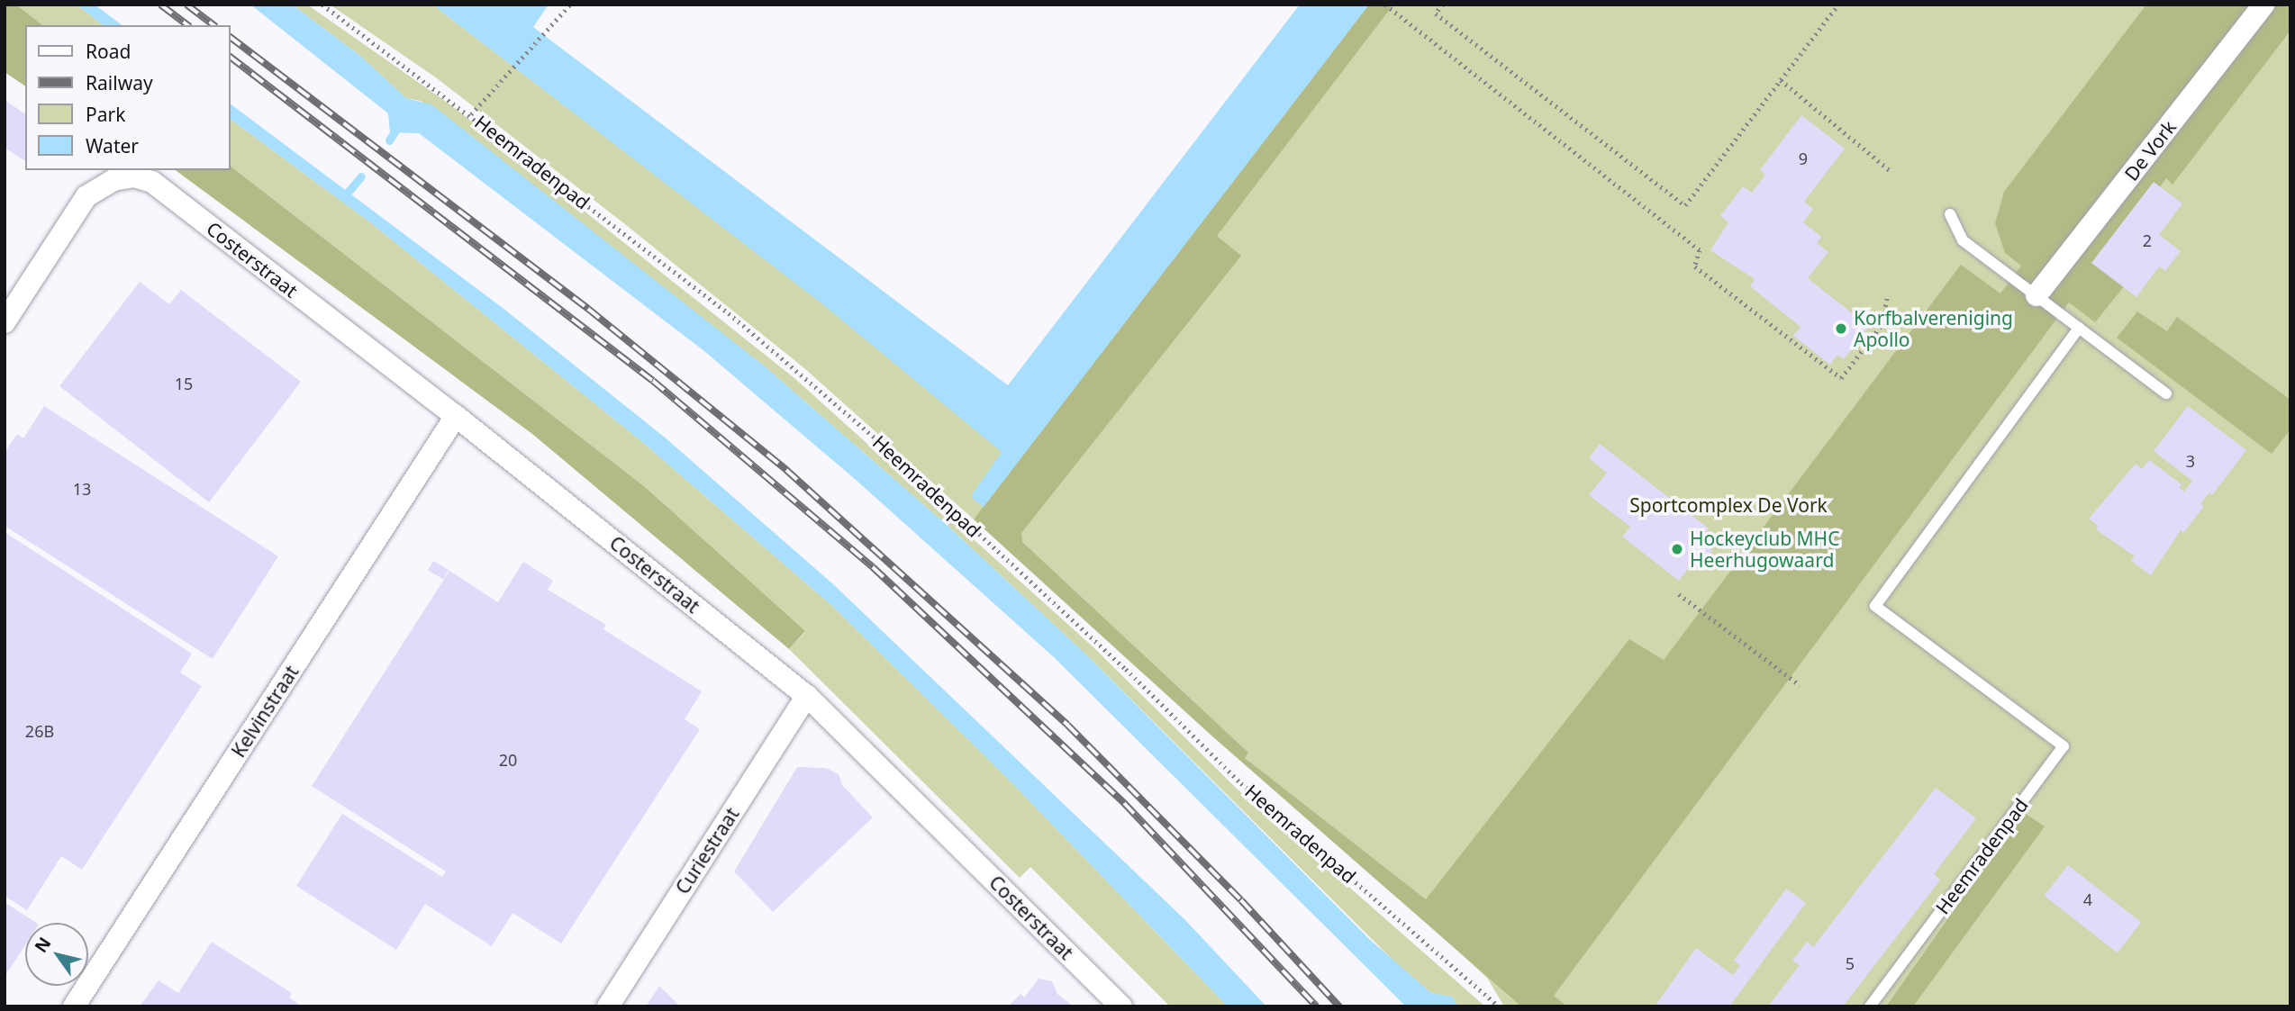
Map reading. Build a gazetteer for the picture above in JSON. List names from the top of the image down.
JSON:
{
  "streets": {
    "street": [
      "De Vork",
      "Costerstraat",
      "Kelvinstraat",
      "Curiestraat"
    ],
    "lane": ["Heemradenpad"]
  },
  "crossings": [
    ["Costerstraat", "Kelvinstraat"],
    ["Costerstraat", "Curiestraat"]
  ],
  "parks": ["Sportcomplex De Vork"],
  "places": ["Korfbalvereniging Apollo", "Hockeyclub MHC Heerhugowaard"],
  "house_numbers": [
    "9",
    "2",
    "15",
    "3",
    "13",
    "26B",
    "20",
    "4",
    "5"
  ],
  "legend": [
    "Road",
    "Railway",
    "Park",
    "Water"
  ],
  "north": "top left"
}
